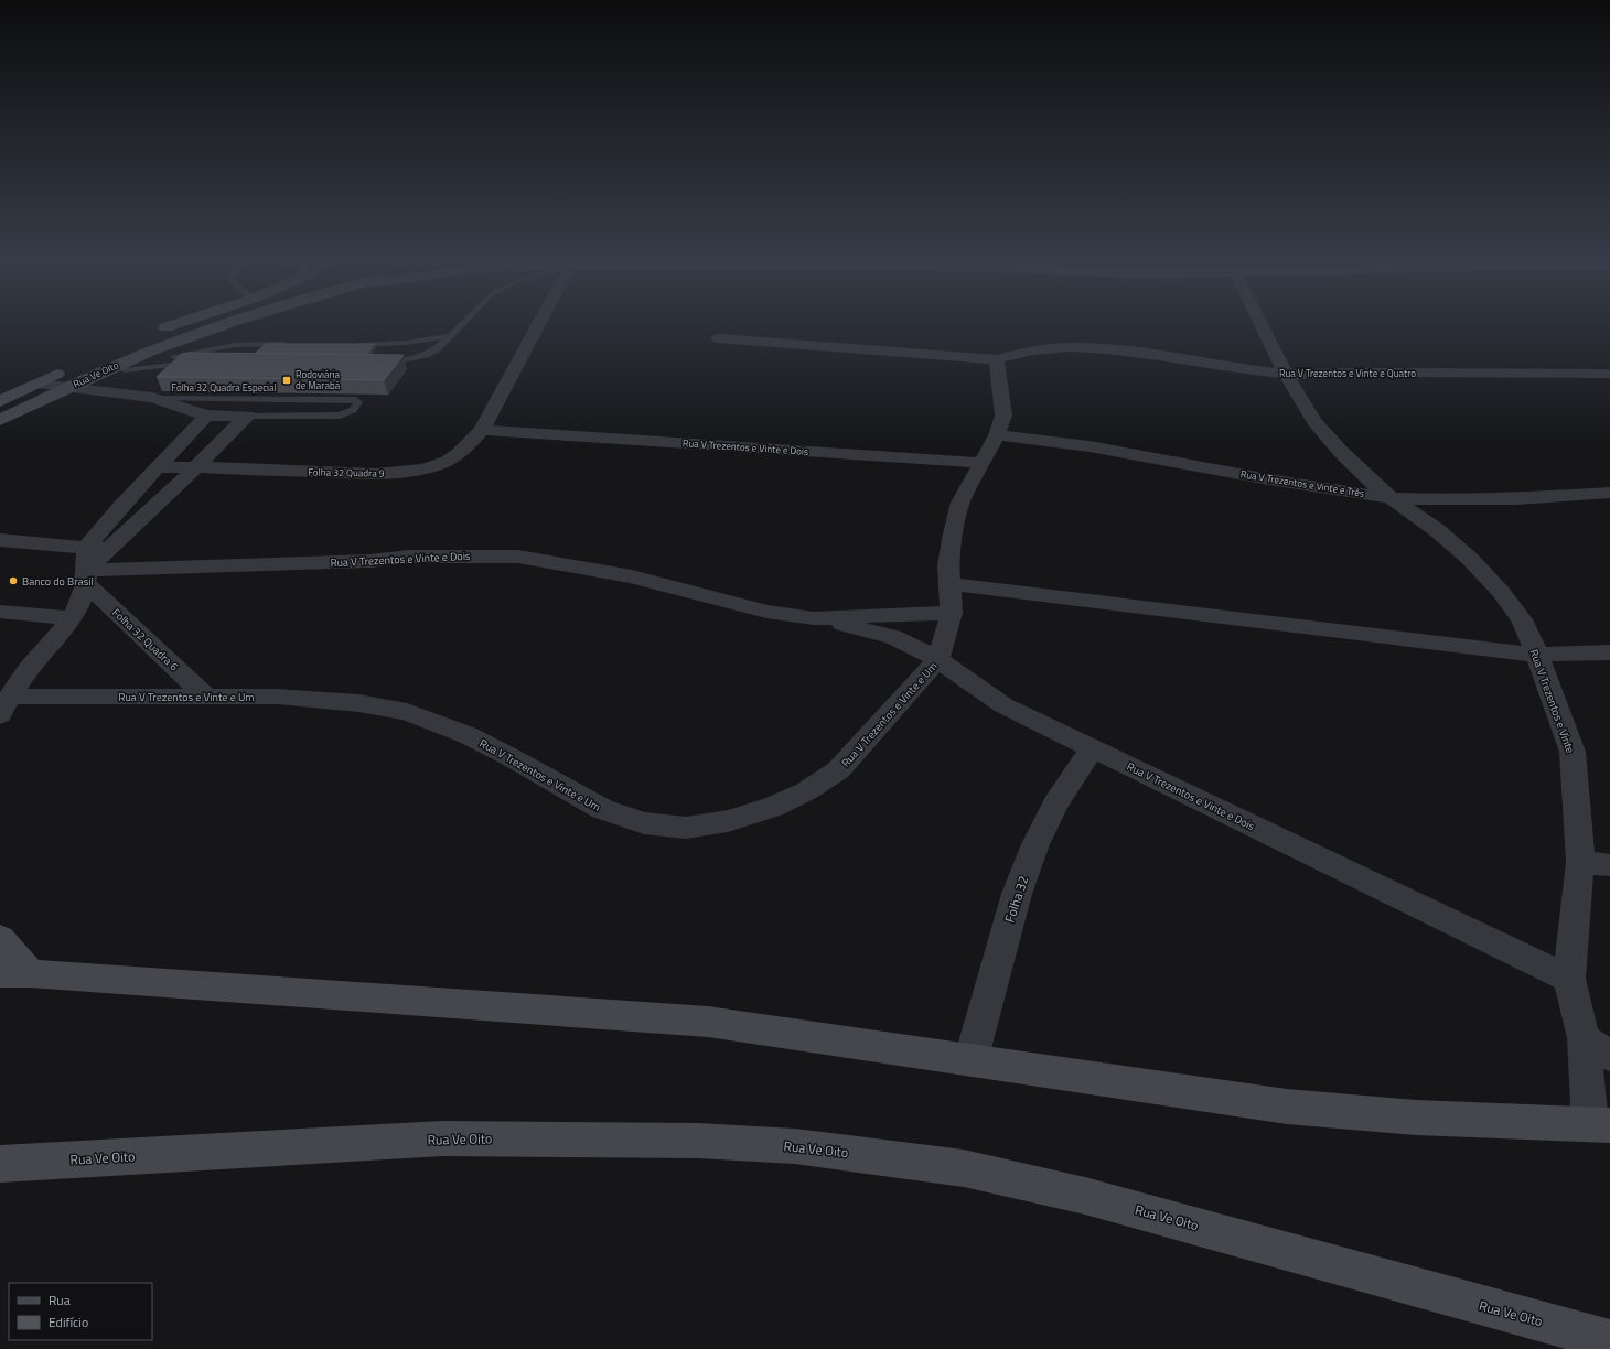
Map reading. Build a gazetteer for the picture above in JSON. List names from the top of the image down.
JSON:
{
  "streets": {
    "main road": ["Rua Ve Oito"],
    "street": [
      "Rua V Trezentos e Vinte e Quatro",
      "Rua V Trezentos e Vinte e Dois",
      "Folha 32 Quadra 9",
      "Rua V Trezentos e Vinte e Três",
      "Folha 32 Quadra 6",
      "Rua V Trezentos e Vinte e Um",
      "Rua V Trezentos e Vinte",
      "Folha 32"
    ],
    "lane": ["Folha 32 Quadra Especial"]
  },
  "crossings": [
    ["Rua V Trezentos e Vinte e Quatro", "Rua V Trezentos e Vinte e Um"],
    ["Rua V Trezentos e Vinte e Quatro", "Rua V Trezentos e Vinte"],
    ["Rua V Trezentos e Vinte e Dois", "Folha 32 Quadra 9"],
    ["Rua V Trezentos e Vinte e Dois", "Folha 32 Quadra 6"],
    ["Rua V Trezentos e Vinte e Dois", "Rua V Trezentos e Vinte e Um"],
    ["Rua V Trezentos e Vinte e Dois", "Rua V Trezentos e Vinte"],
    ["Rua V Trezentos e Vinte e Dois", "Folha 32"],
    ["Rua V Trezentos e Vinte e Três", "Rua V Trezentos e Vinte e Um"],
    ["Rua V Trezentos e Vinte e Três", "Rua V Trezentos e Vinte"],
    ["Folha 32 Quadra 6", "Rua V Trezentos e Vinte e Um"]
  ],
  "places": {
    "transit": ["Rodoviária de Marabá"],
    "other": ["Banco do Brasil"]
  },
  "legend": ["Rua", "Edifício"]
}
